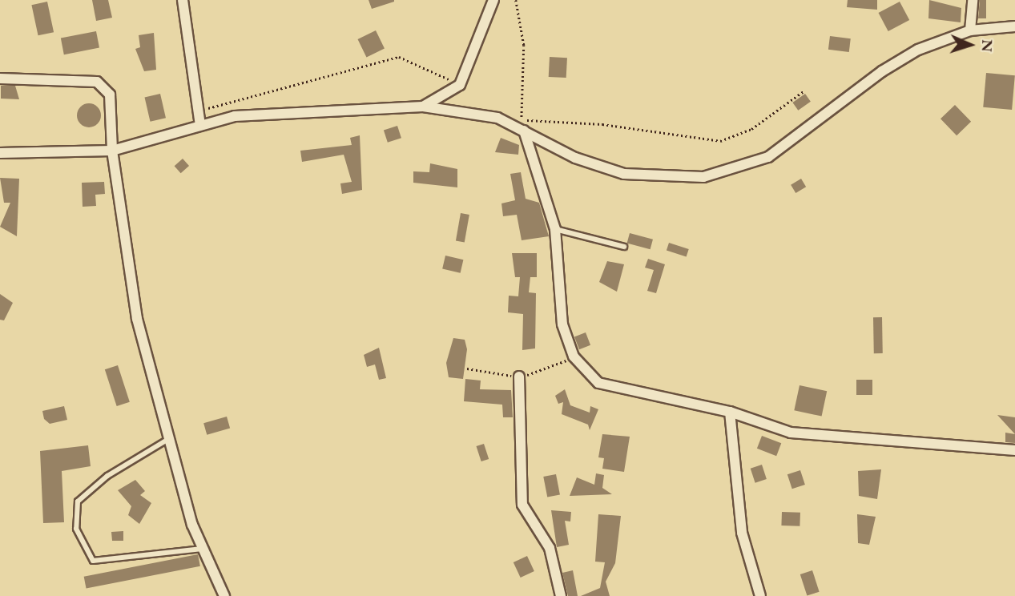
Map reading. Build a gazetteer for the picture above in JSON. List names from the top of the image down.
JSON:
{
  "north": "right"
}
